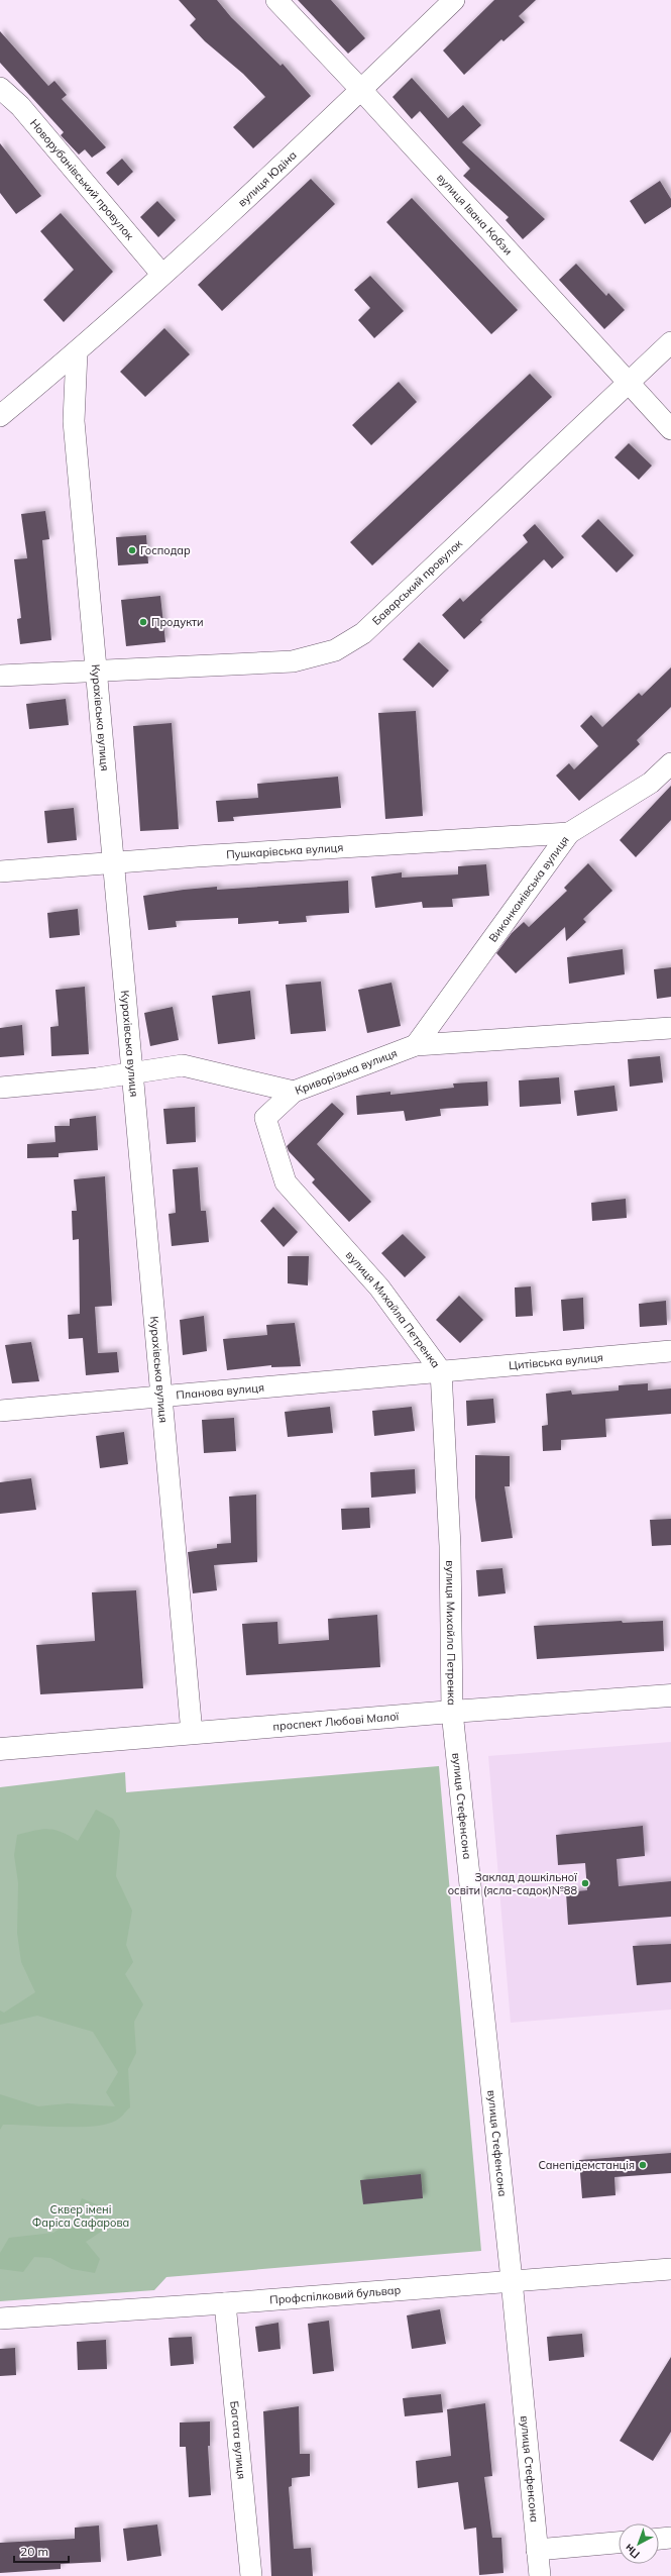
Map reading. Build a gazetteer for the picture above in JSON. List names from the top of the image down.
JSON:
{
  "streets": {
    "main road": ["проспект Любові Малої"],
    "street": [
      "вулиця Юдіна",
      "Новорубанівський провулок",
      "вулиця Івана Кобзи",
      "Баварський провулок",
      "Курахівська вулиця",
      "Пушкарівська вулиця",
      "Виконкомівська вулиця",
      "Криворізька вулиця",
      "вулиця Михайла Петренка",
      "Цитівська вулиця",
      "Планова вулиця",
      "вулиця Стефенсона",
      "Профспілковий бульвар",
      "Багата вулиця"
    ]
  },
  "crossings": [
    ["вулиця Юдіна", "Новорубанівський провулок"],
    ["вулиця Юдіна", "вулиця Івана Кобзи"],
    ["вулиця Юдіна", "Курахівська вулиця"],
    ["вулиця Івана Кобзи", "Баварський провулок"],
    ["Баварський провулок", "Курахівська вулиця"],
    ["Курахівська вулиця", "Пушкарівська вулиця"],
    ["Курахівська вулиця", "Криворізька вулиця"],
    ["Курахівська вулиця", "Планова вулиця"],
    ["Курахівська вулиця", "проспект Любові Малої"],
    ["Пушкарівська вулиця", "Виконкомівська вулиця"],
    ["Виконкомівська вулиця", "Криворізька вулиця"],
    ["Криворізька вулиця", "вулиця Михайла Петренка"],
    ["вулиця Михайла Петренка", "Цитівська вулиця"],
    ["вулиця Михайла Петренка", "Планова вулиця"],
    ["вулиця Михайла Петренка", "проспект Любові Малої"],
    ["вулиця Михайла Петренка", "вулиця Стефенсона"],
    ["Цитівська вулиця", "Планова вулиця"],
    ["проспект Любові Малої", "вулиця Стефенсона"],
    ["вулиця Стефенсона", "Профспілковий бульвар"],
    ["Профспілковий бульвар", "Багата вулиця"]
  ],
  "parks": ["Сквер імені Фаріса Сафарова"],
  "places": [
    "Господар",
    "Продукти",
    "Заклад дошкільної освіти (ясла-садок)№88",
    "Санепідемстанція"
  ],
  "scale_bar": "20 m",
  "north": "bottom left"
}
